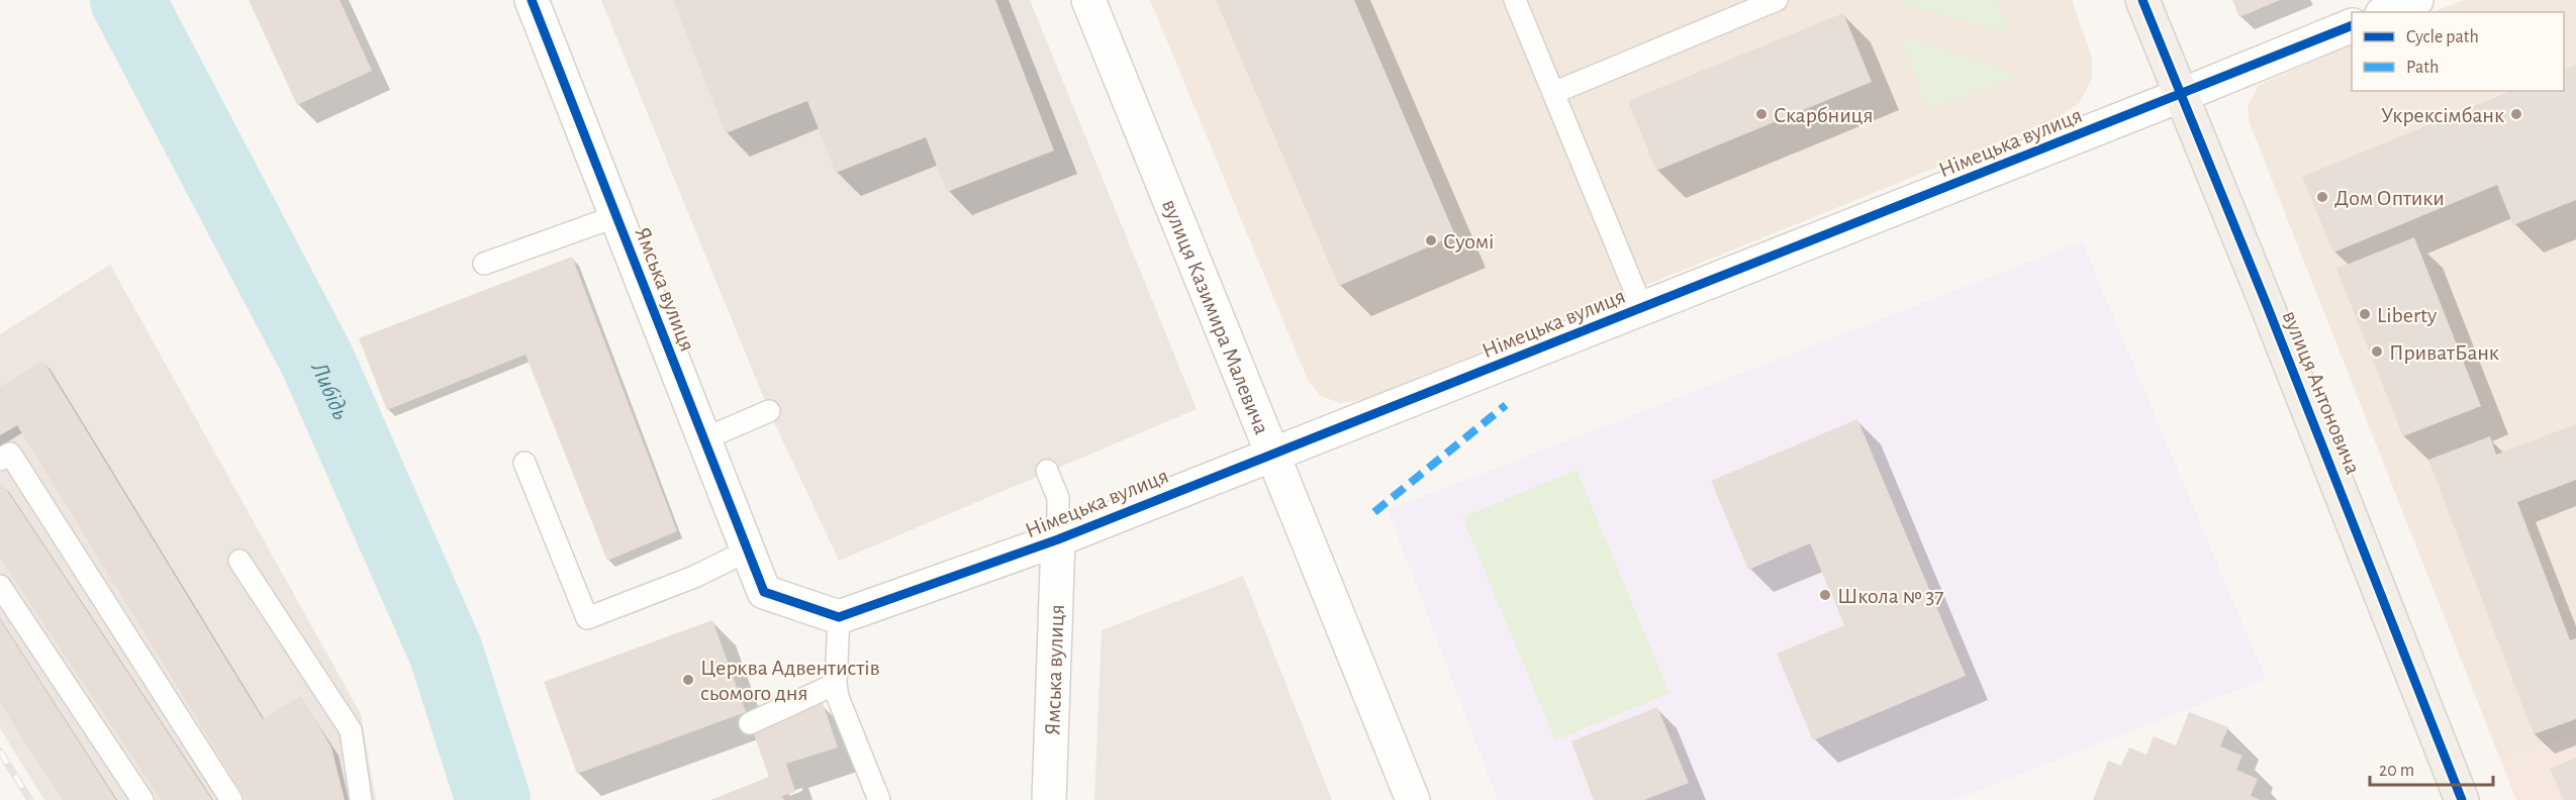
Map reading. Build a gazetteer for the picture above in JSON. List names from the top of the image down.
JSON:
{
  "streets": {
    "main road": ["вулиця Антоновича"],
    "street": ["Німецька вулиця", "Ямська вулиця", "вулиця Казимира Малевича"]
  },
  "crossings": [
    ["Німецька вулиця", "Ямська вулиця"],
    ["Німецька вулиця", "вулиця Казимира Малевича"],
    ["Німецька вулиця", "вулиця Антоновича"]
  ],
  "water": ["Либідь"],
  "places": [
    "Скарбниця",
    "Укрексімбанк",
    "Дом Оптики",
    "Суомі",
    "Liberty",
    "ПриватБанк",
    "Школа № 37",
    "Церква Адвентистів сьомого дня"
  ],
  "legend": ["Cycle path", "Path"],
  "scale_bar": "20 m"
}
